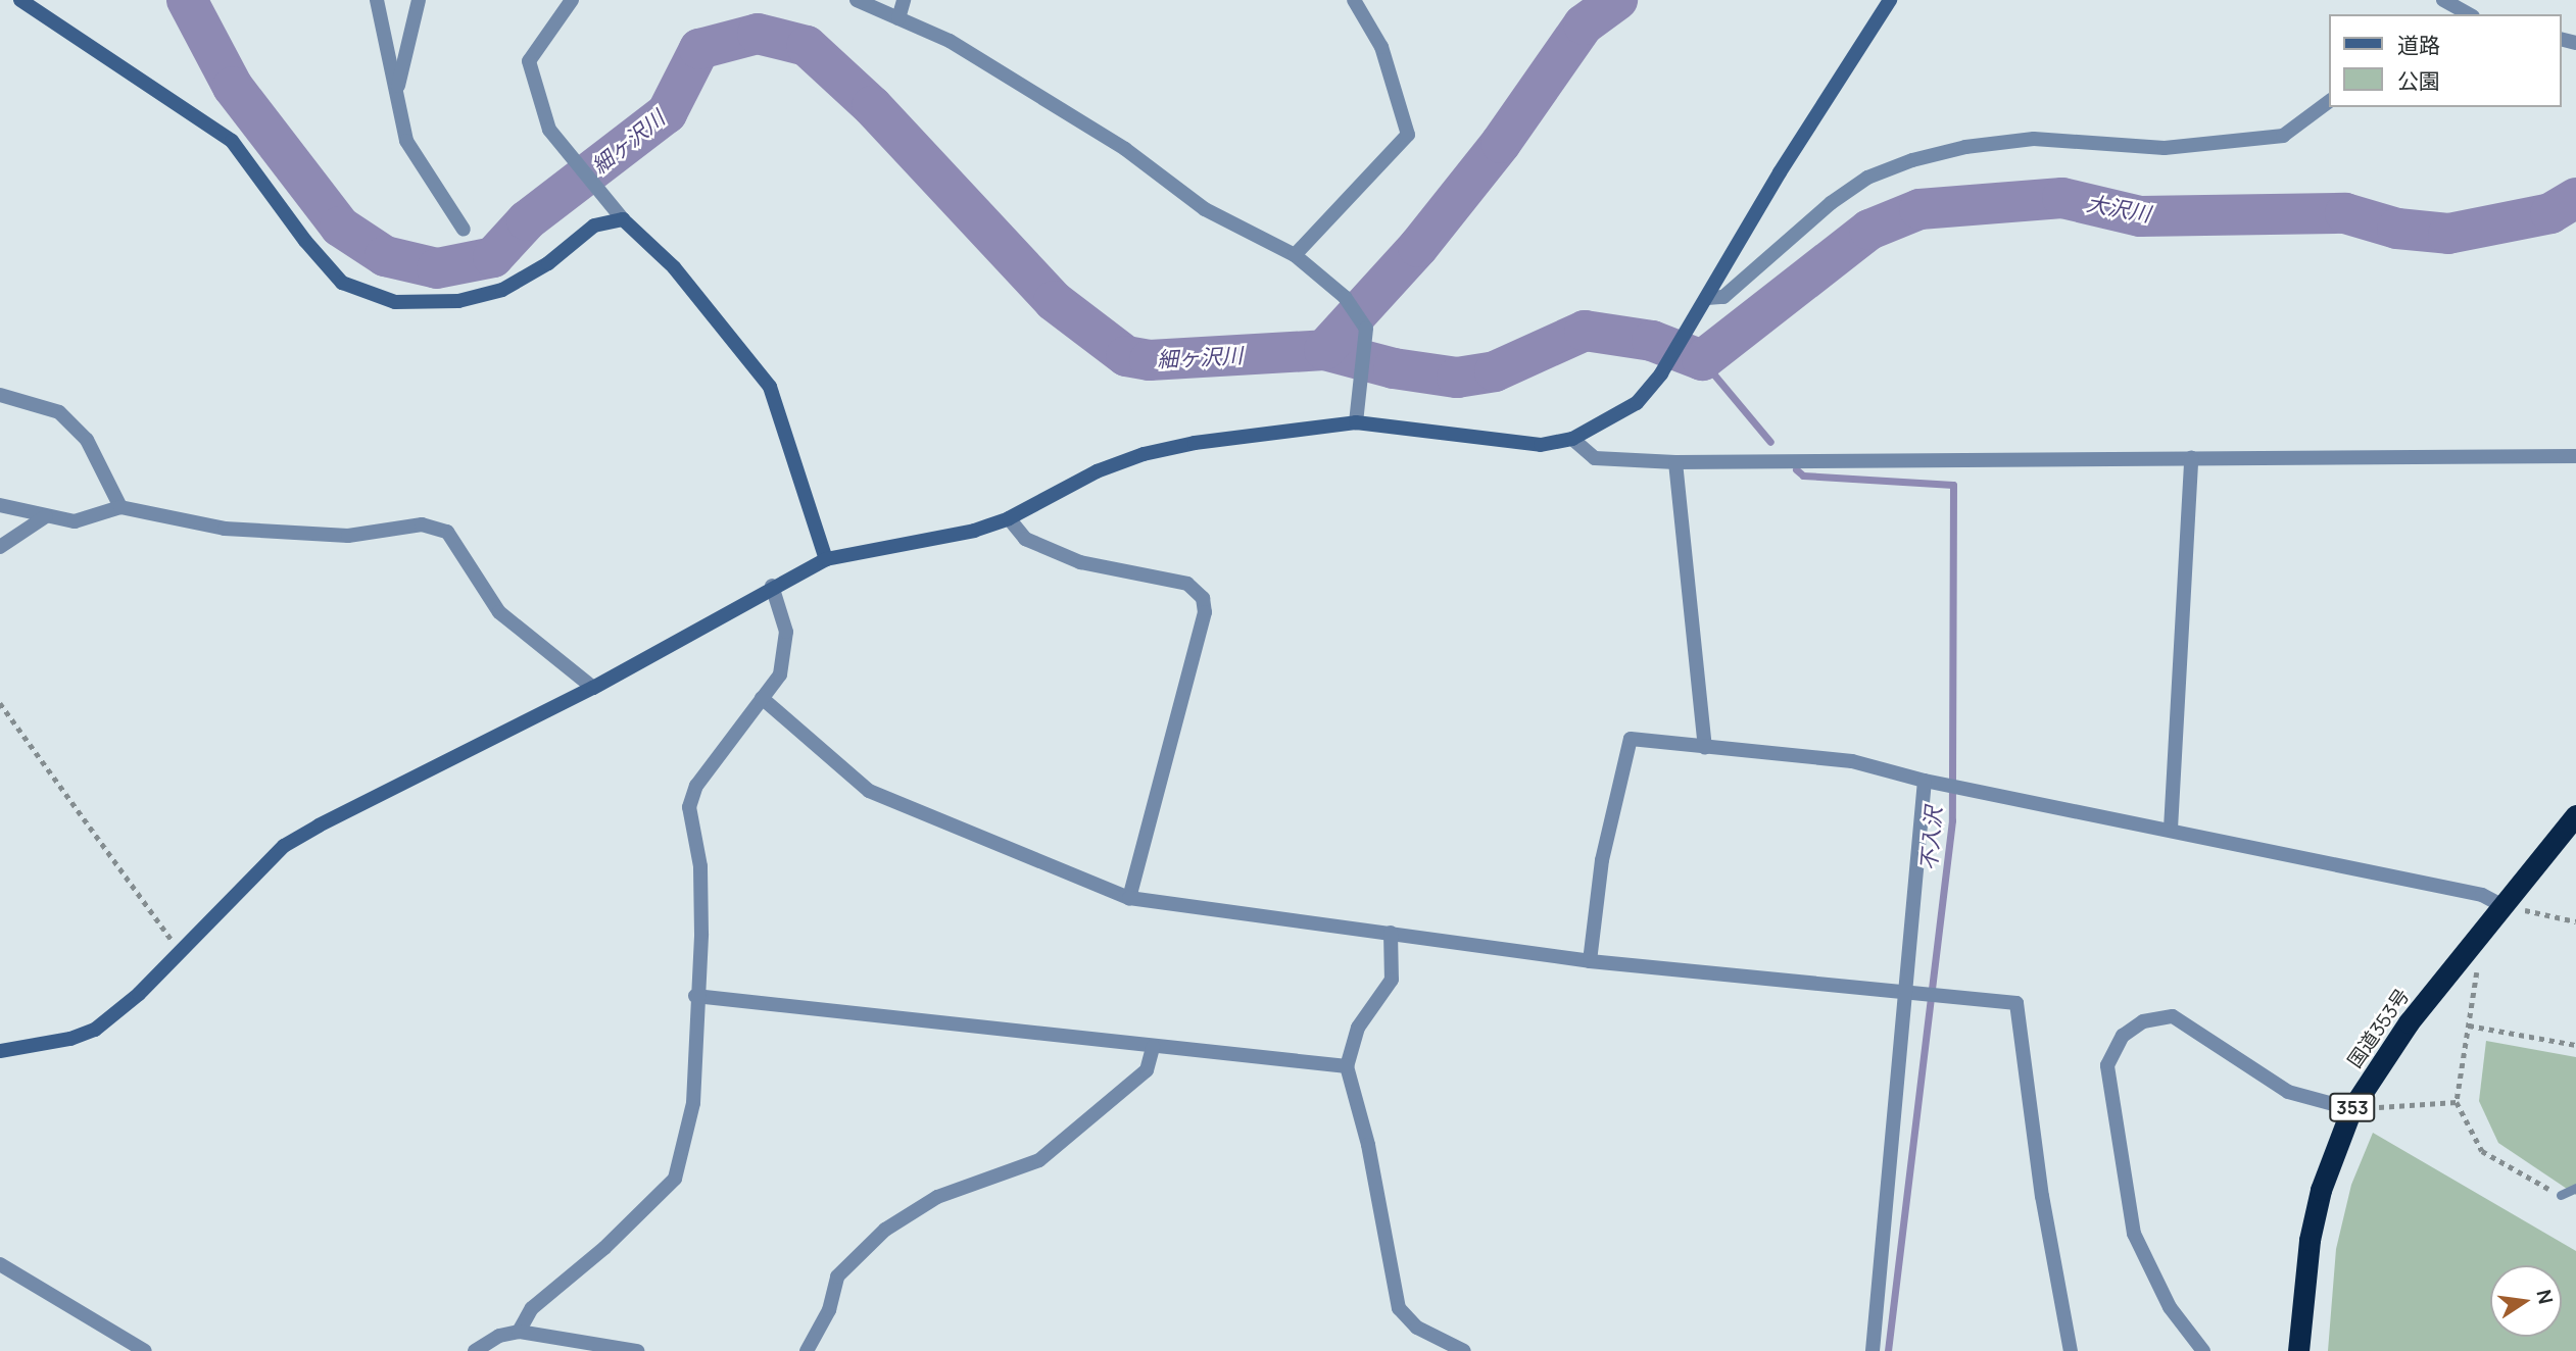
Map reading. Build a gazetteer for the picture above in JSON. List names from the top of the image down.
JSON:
{
  "streets": {
    "highway": ["国道353号", "353"]
  },
  "water": ["細ヶ沢川", "大沢川", "不入沢"],
  "legend": ["道路", "公園"],
  "north": "right"
}
